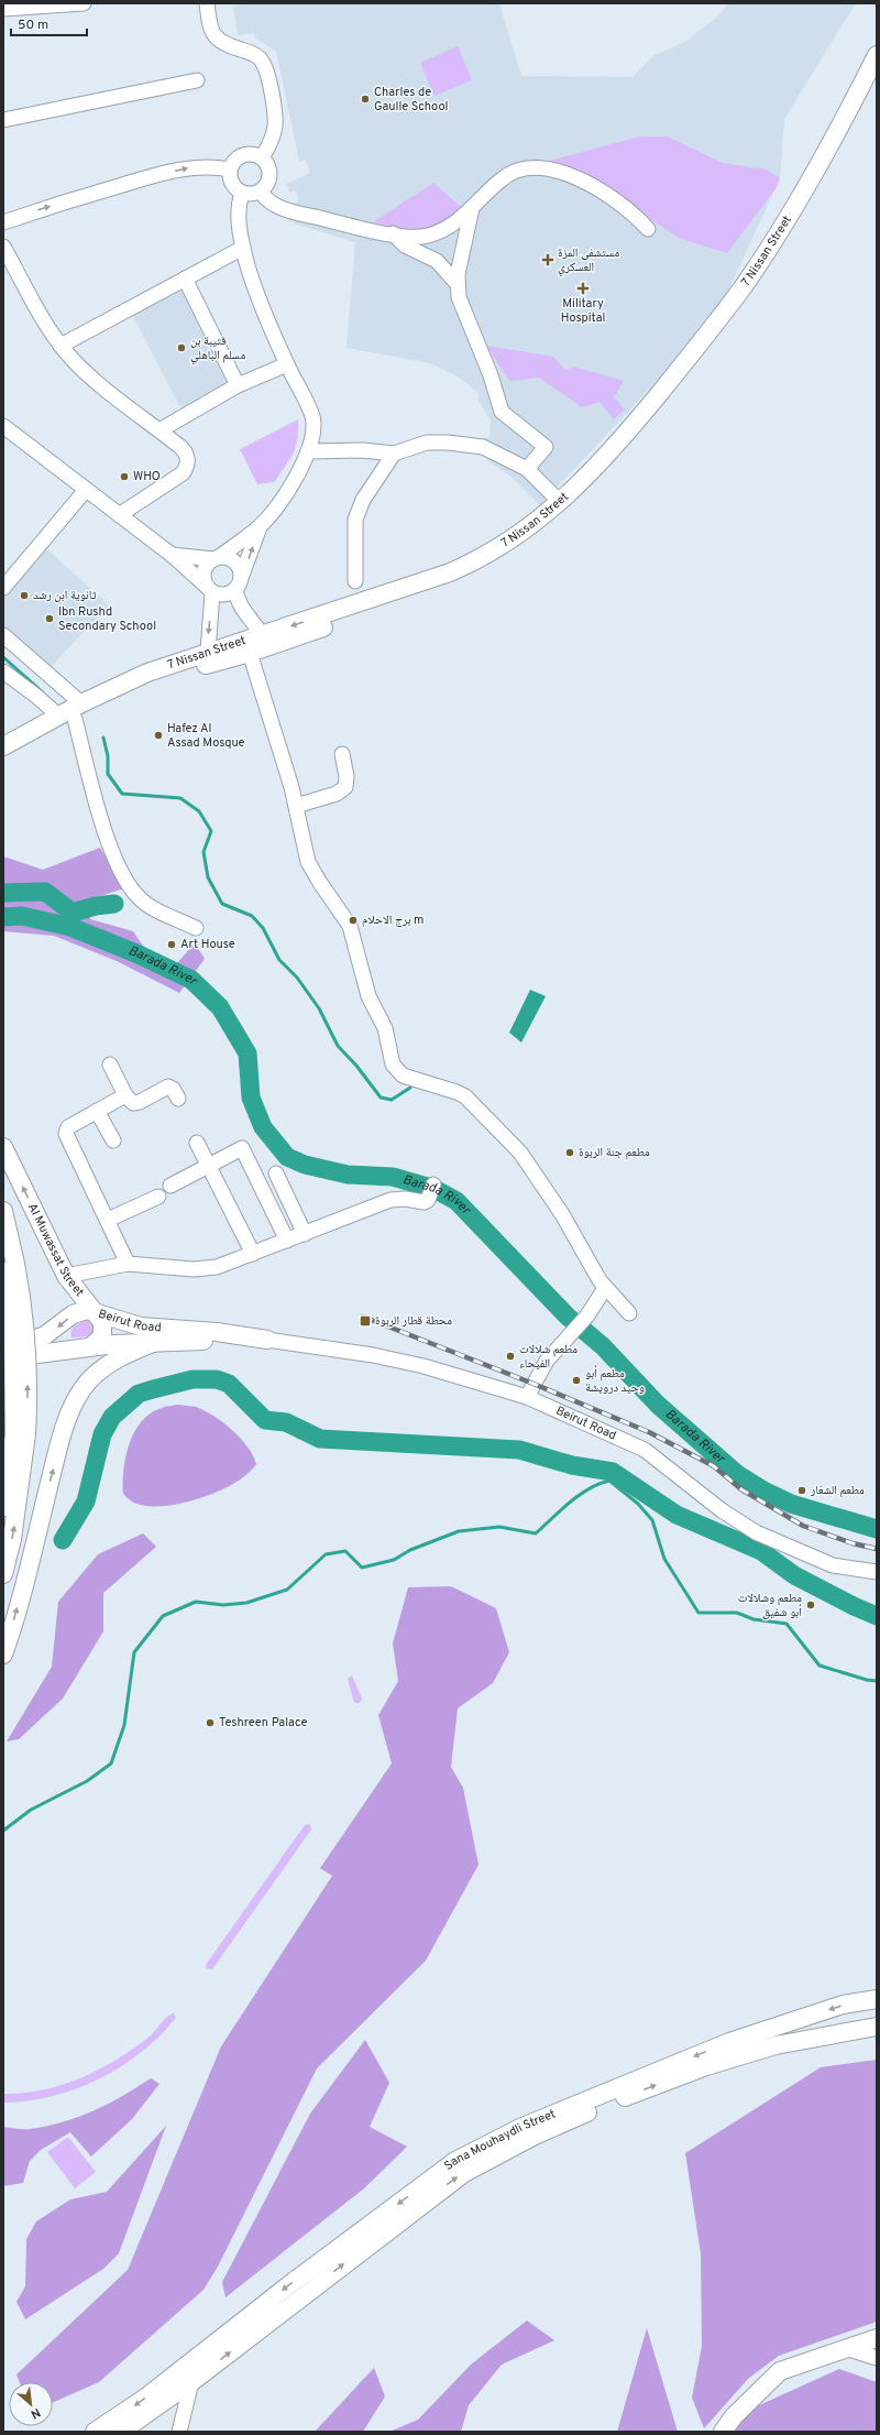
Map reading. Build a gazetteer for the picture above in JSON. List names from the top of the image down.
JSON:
{
  "streets": {
    "main road": [
      "7 Nissan Street",
      "Al Muwassat Street",
      "Beirut Road",
      "Sana Mouhaydli Street"
    ]
  },
  "crossings": [
    ["Al Muwassat Street", "Beirut Road"]
  ],
  "water": ["Barada River"],
  "places": {
    "other": [
      "Charles de Gaulle School",
      "قتيبة بن مسلم الباهلي",
      "WHO",
      "ثانوية ابن رشد",
      "Ibn Rushd Secondary School",
      "Hafez Al Assad Mosque",
      "برج الاحلام m",
      "Art House",
      "مطعم جنة الربوة",
      "مطعم شلالات الفيحاء",
      "مطعم أبو وحيد درويشة",
      "مطعم الشعّار",
      "مطعم وشلالات أبو شفيق",
      "Teshreen Palace"
    ],
    "health": ["مستشفى المزة العسكري", "Military Hospital"],
    "transit": ["محطة قطار الربوة"]
  },
  "scale_bar": "50 m",
  "north": "bottom right"
}
